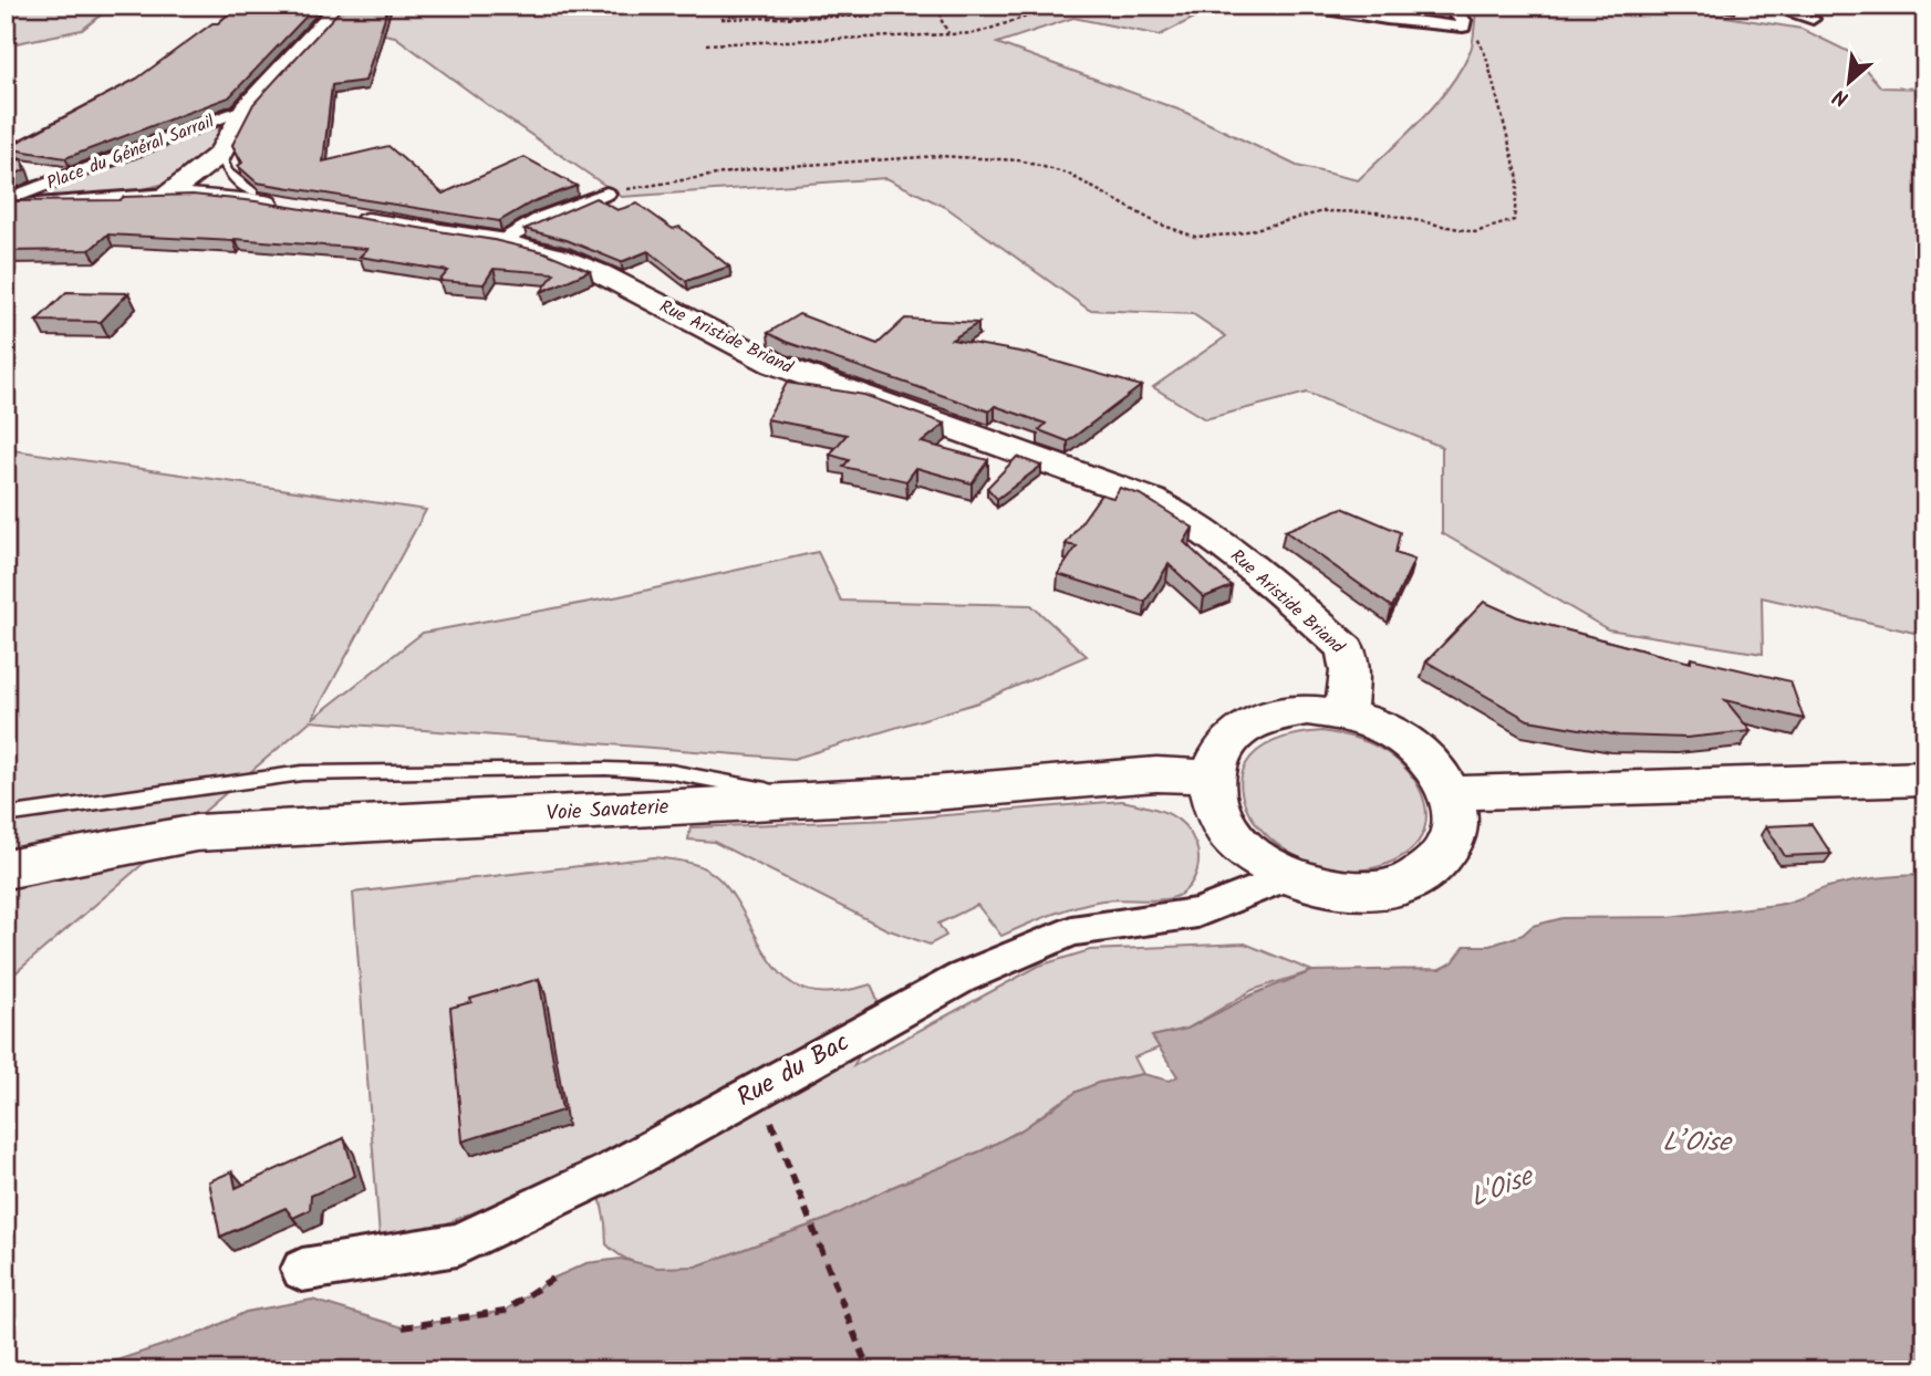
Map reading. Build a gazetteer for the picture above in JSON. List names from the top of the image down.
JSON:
{
  "streets": {
    "street": [
      "Place du Général Sarrail",
      "Rue Aristide Briand",
      "Voie Savaterie",
      "Rue du Bac"
    ]
  },
  "crossings": [
    ["Rue Aristide Briand", "Voie Savaterie"],
    ["Rue Aristide Briand", "Rue du Bac"],
    ["Voie Savaterie", "Rue du Bac"]
  ],
  "water": ["L’Oise", "L'Oise"],
  "north": "bottom left"
}
